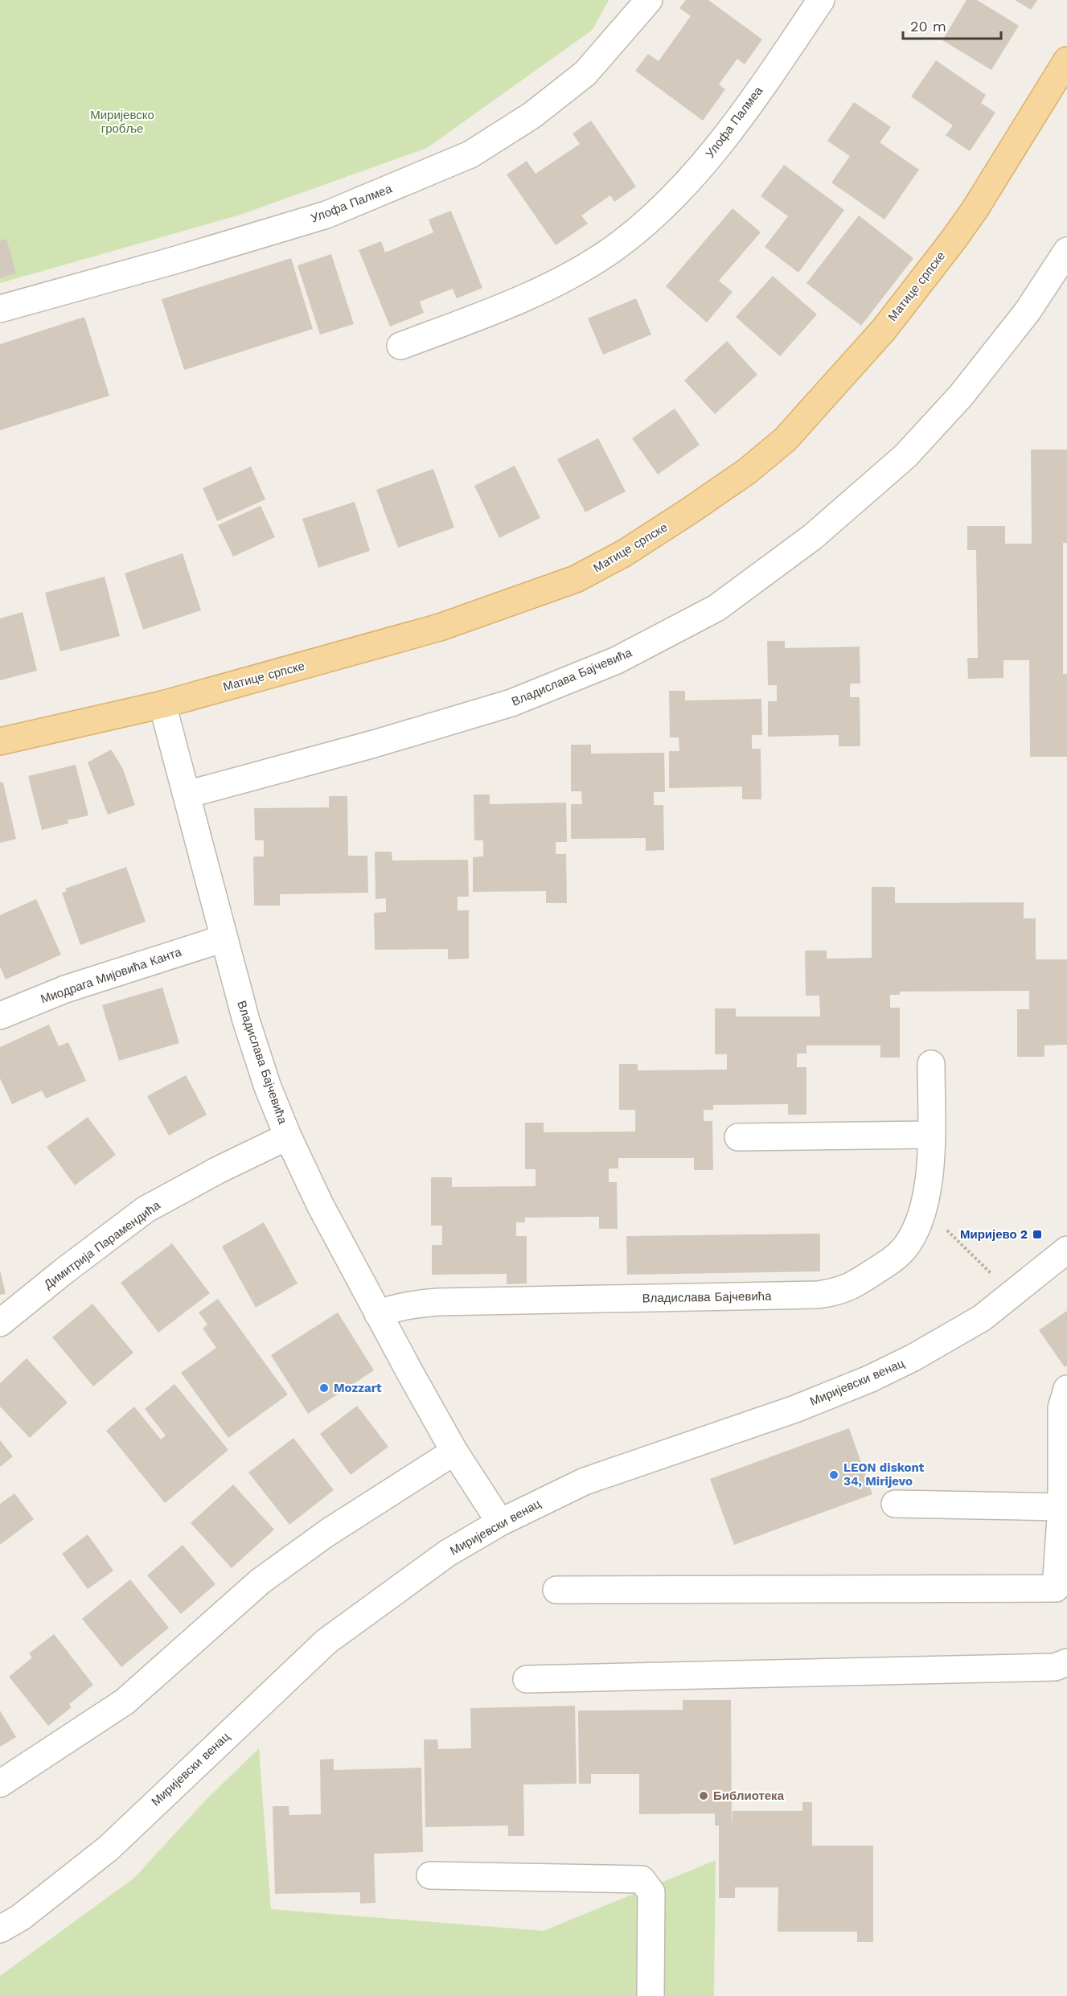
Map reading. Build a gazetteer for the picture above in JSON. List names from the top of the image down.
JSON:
{
  "streets": {
    "main road": ["Матице српске"],
    "street": [
      "Улофа Палмеа",
      "Владислава Бајчевића",
      "Миодрага Мијовића Канта",
      "Димитрија Парамендића",
      "Миријевски венац"
    ]
  },
  "crossings": [
    ["Матице српске", "Владислава Бајчевића"],
    ["Владислава Бајчевића", "Миодрага Мијовића Канта"],
    ["Владислава Бајчевића", "Димитрија Парамендића"],
    ["Владислава Бајчевића", "Миријевски венац"]
  ],
  "parks": ["Миријевско гробље"],
  "places": {
    "transit": ["Миријево 2"],
    "other": ["Mozzart", "LEON diskont 34, Mirijevo", "Библиотека"]
  },
  "scale_bar": "20 m"
}
